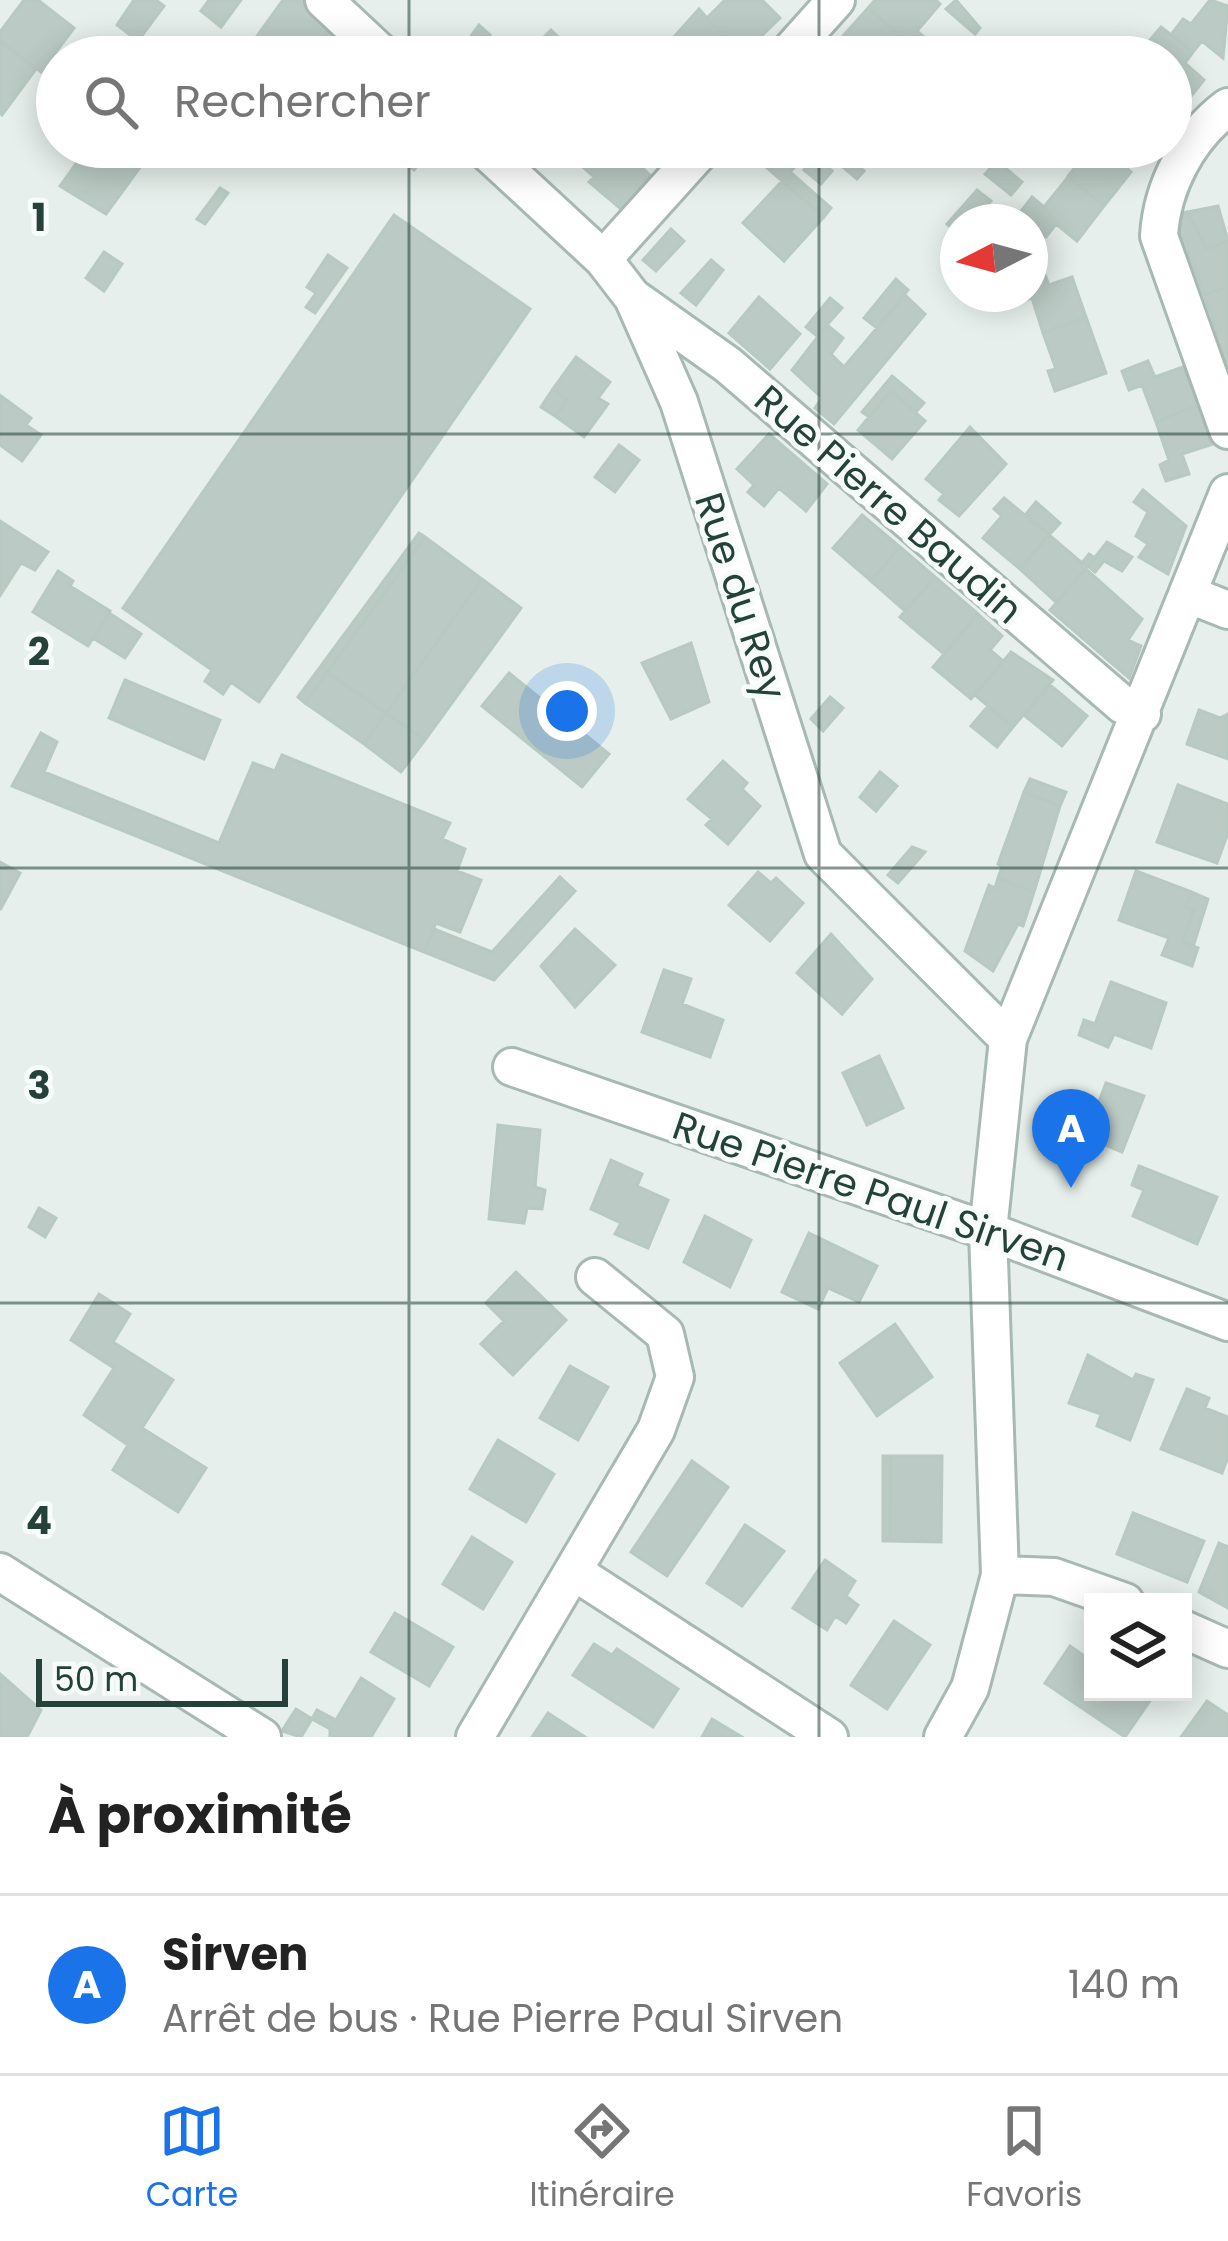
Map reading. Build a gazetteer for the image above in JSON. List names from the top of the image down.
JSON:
{
  "streets": {
    "street": ["Rue Pierre Baudin", "Rue du Rey", "Rue Pierre Paul Sirven"]
  },
  "crossings": [
    ["Rue Pierre Baudin", "Rue du Rey"]
  ],
  "scale_bar": "50 m",
  "north": "left",
  "page": {
    "search": "Rechercher",
    "pins": "A",
    "scale": "50 m",
    "heading": "À proximité",
    "list": [
      {
        "mark": "A",
        "name": "Sirven",
        "note": "Arrêt de bus · Rue Pierre Paul Sirven",
        "value": "140 m"
      }
    ],
    "nav": ["Carte", "Itinéraire", "Favoris"]
  },
  "grid": {
    "rows": [
      "1",
      "2",
      "3",
      "4"
    ]
  }
}
